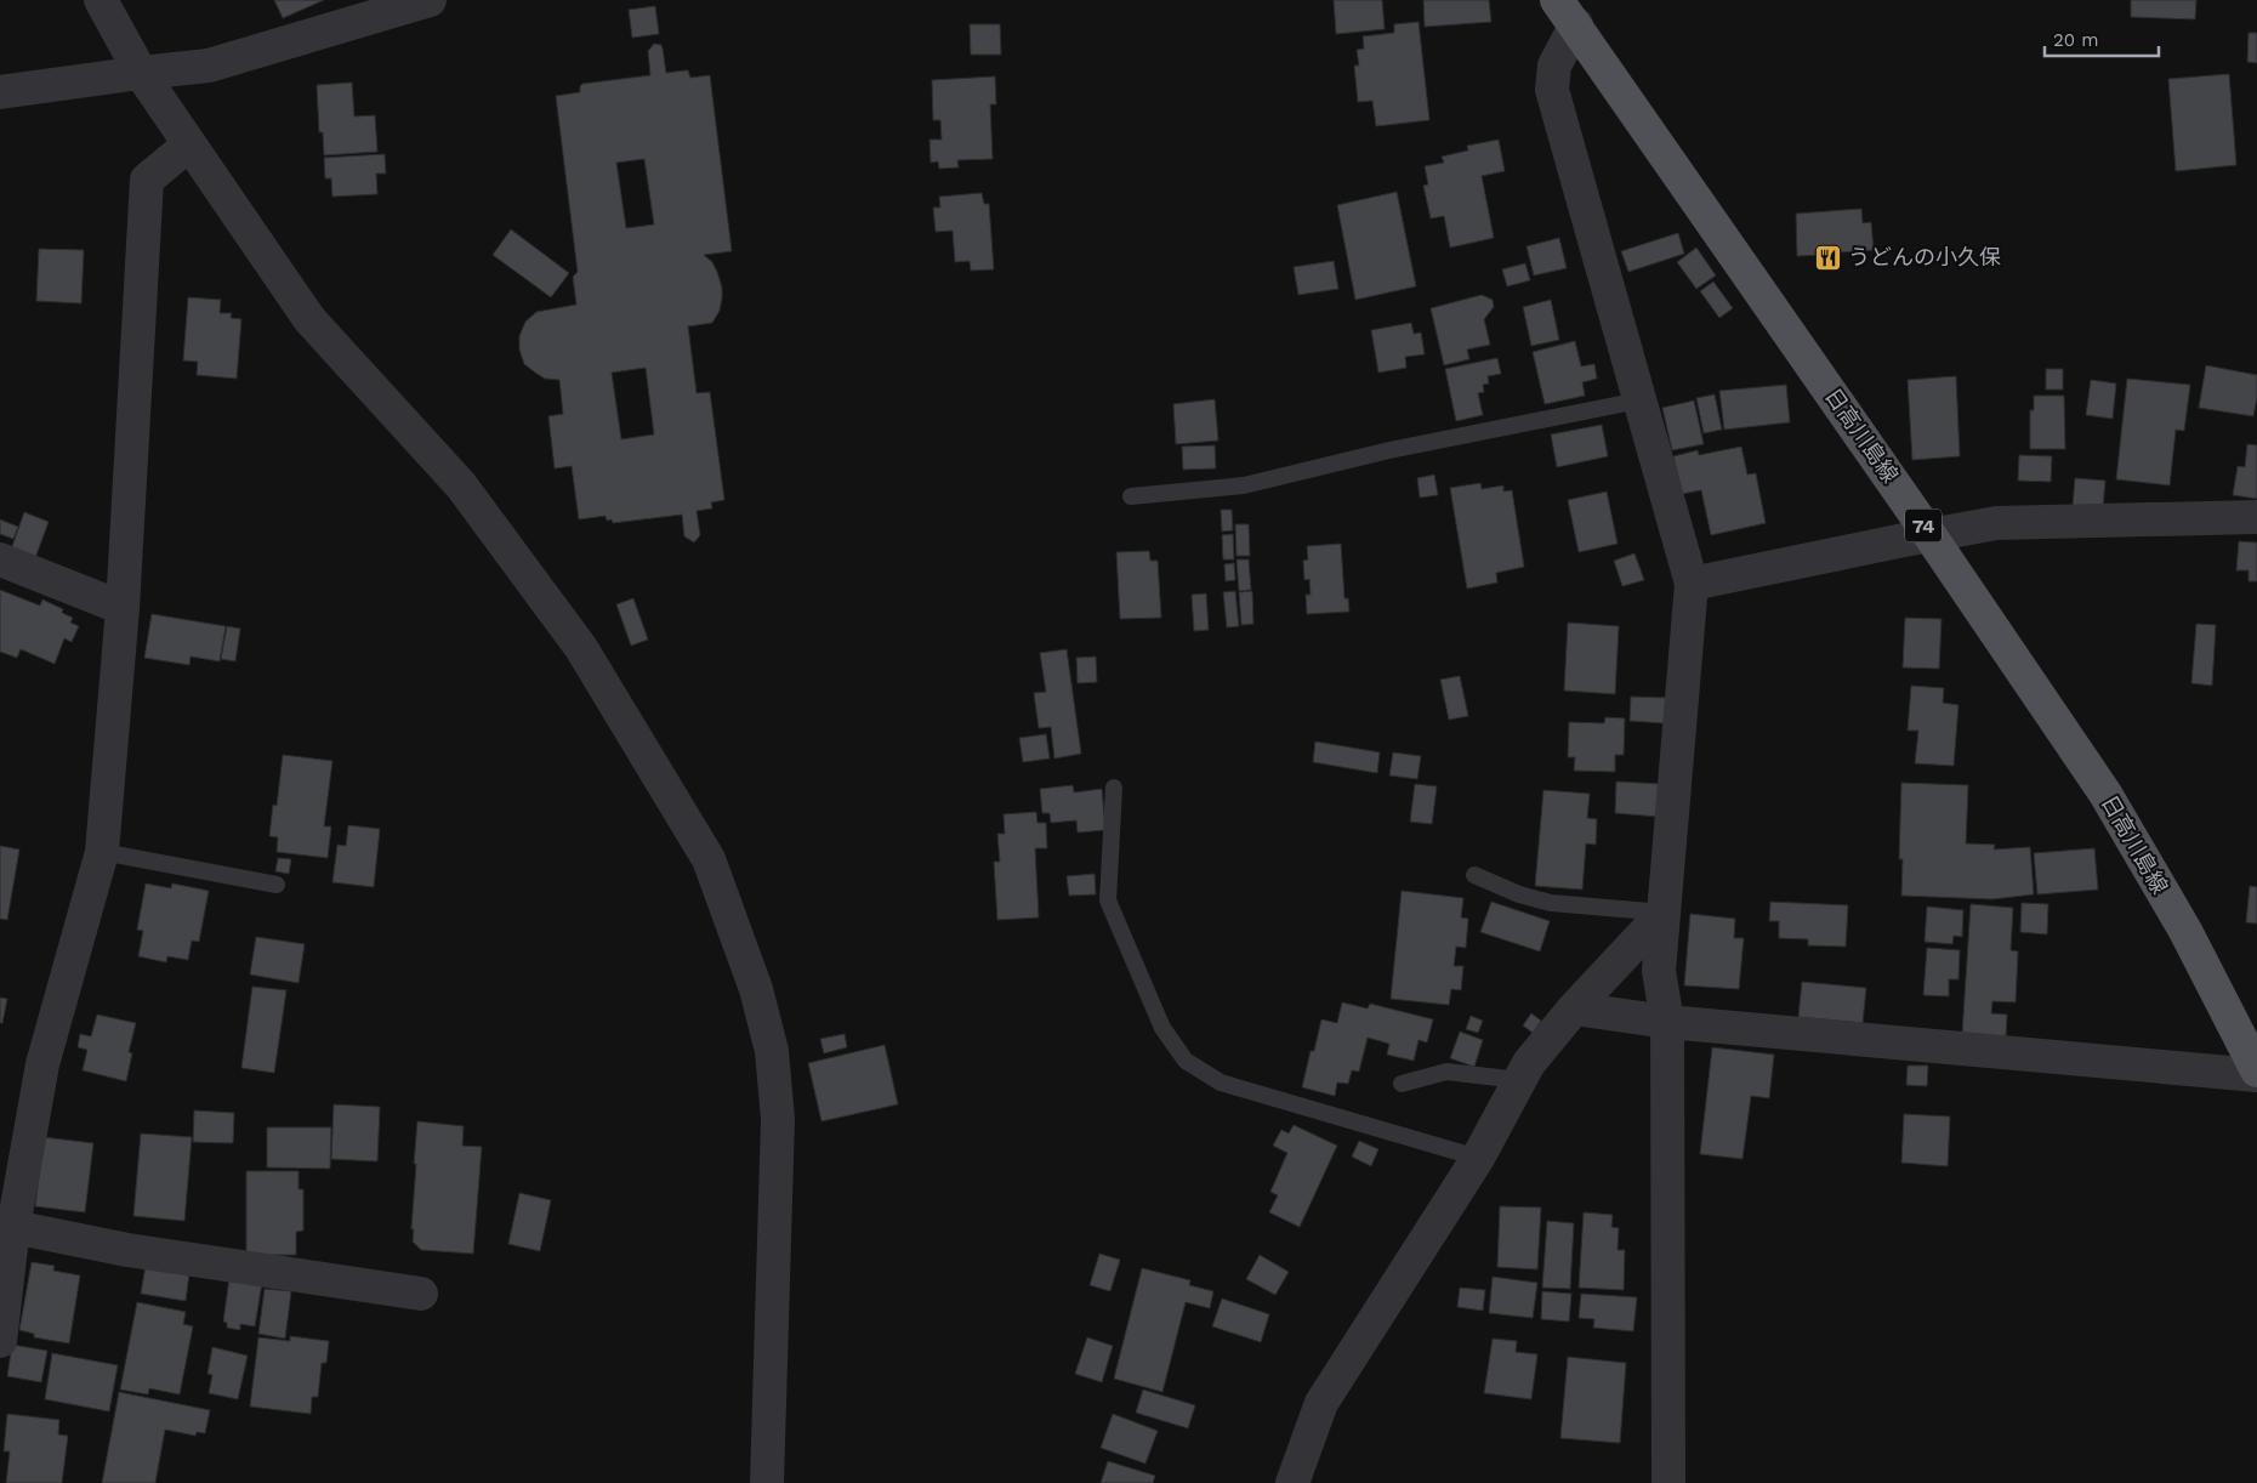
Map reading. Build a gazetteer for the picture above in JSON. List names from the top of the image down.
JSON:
{
  "streets": {
    "main road": ["日高川島線", "74"]
  },
  "places": {
    "restaurant": ["うどんの小久保"]
  },
  "scale_bar": "20 m"
}
